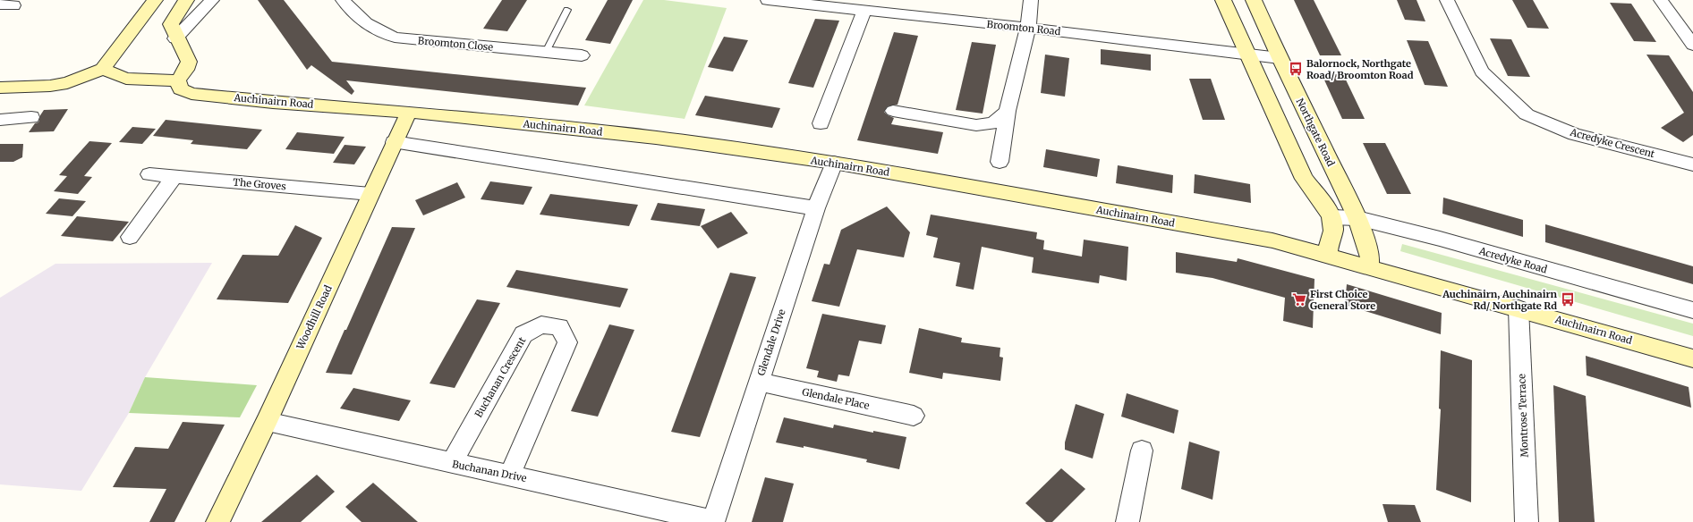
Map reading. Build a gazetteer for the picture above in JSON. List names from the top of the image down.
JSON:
{
  "streets": {
    "main road": ["Auchinairn Road", "Northgate Road", "Woodhill Road"],
    "street": [
      "Broomton Road",
      "Broomton Close",
      "Acredyke Crescent",
      "The Groves",
      "Acredyke Road",
      "Glendale Drive",
      "Buchanan Crescent",
      "Glendale Place",
      "Montrose Terrace",
      "Buchanan Drive"
    ]
  },
  "crossings": [
    ["Broomton Road", "Northgate Road"],
    ["Auchinairn Road", "Northgate Road"],
    ["Auchinairn Road", "Woodhill Road"],
    ["Auchinairn Road", "Glendale Drive"],
    ["Auchinairn Road", "Montrose Terrace"],
    ["Northgate Road", "Acredyke Road"],
    ["The Groves", "Woodhill Road"],
    ["Woodhill Road", "Buchanan Drive"],
    ["Glendale Drive", "Glendale Place"],
    ["Glendale Drive", "Buchanan Drive"],
    ["Buchanan Crescent", "Buchanan Drive"]
  ],
  "places": {
    "bus stop": ["Balornock, Northgate Road/ Broomton Road", "Auchinairn, Auchinairn Rd/ Northgate Rd"],
    "supermarket": ["First Choice General Store"]
  }
}
